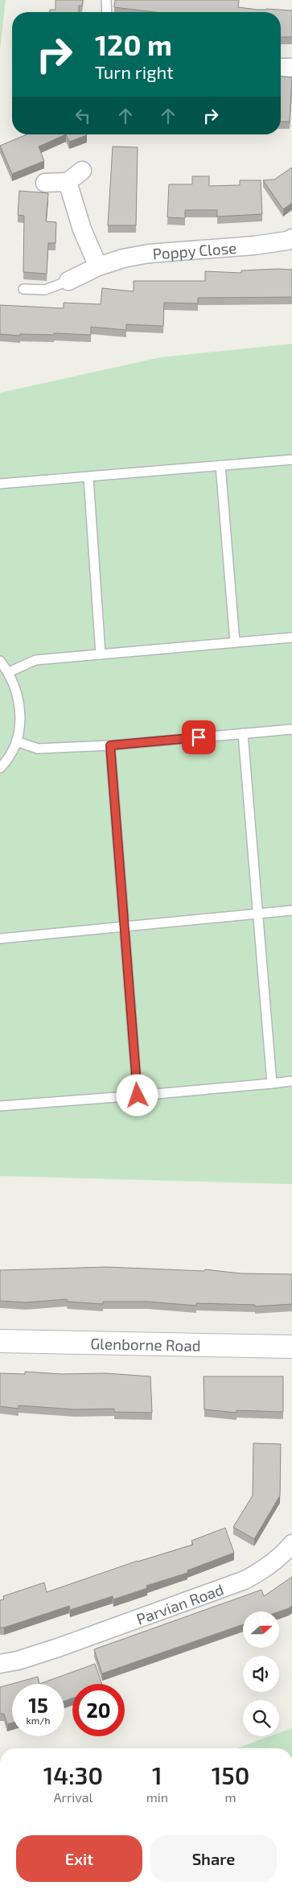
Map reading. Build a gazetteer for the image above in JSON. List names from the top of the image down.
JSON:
{
  "streets": {
    "street": ["Poppy Close", "Glenborne Road", "Parvian Road"]
  },
  "north": "right",
  "page": {
    "turn": ["120 m", "Turn right"],
    "speed": "15 km/h",
    "limit": "20",
    "eta": [
      "14:30",
      "Arrival",
      "1",
      "min",
      "150",
      "m"
    ],
    "buttons": ["Exit", "Share"]
  }
}
